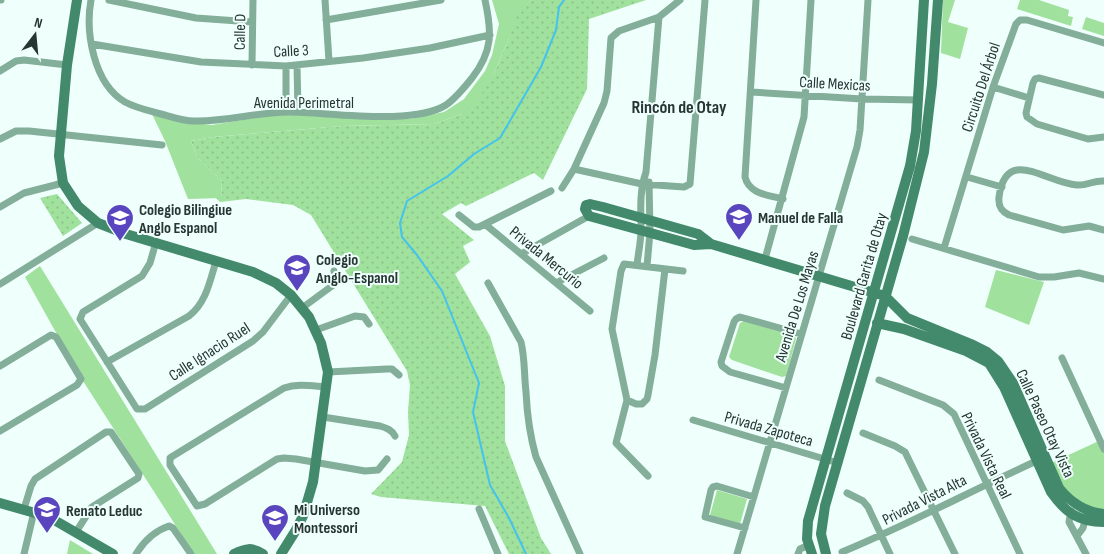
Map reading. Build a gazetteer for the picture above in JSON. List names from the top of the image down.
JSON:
{
  "streets": {
    "street": [
      "Calle D",
      "Calle 3",
      "Calle Mexicas",
      "Circuito Del Árbol",
      "Avenida Perimetral",
      "Privada Mercurio",
      "Boulevard Garita de Otay",
      "Avenida De Los Mayas",
      "Calle Ignacio Ruel",
      "Calle Paseo Otay Vista",
      "Privada Zapoteca",
      "Privada Vista Real",
      "Privada Vista Alta"
    ]
  },
  "crossings": [
    ["Calle D", "Calle 3"],
    ["Calle 3", "Avenida Perimetral"],
    ["Calle Mexicas", "Boulevard Garita de Otay"],
    ["Calle Mexicas", "Avenida De Los Mayas"],
    ["Boulevard Garita de Otay", "Calle Paseo Otay Vista"],
    ["Boulevard Garita de Otay", "Privada Zapoteca"],
    ["Avenida De Los Mayas", "Privada Zapoteca"],
    ["Calle Paseo Otay Vista", "Privada Vista Alta"],
    ["Privada Vista Real", "Privada Vista Alta"]
  ],
  "districts": ["Rincón de Otay"],
  "places": {
    "school or university": [
      "Manuel de Falla",
      "Colegio Bilingiue Anglo Espanol",
      "Colegio Anglo-Espanol",
      "Renato Leduc",
      "Mi Universo Montessori"
    ]
  },
  "north": "top"
}
